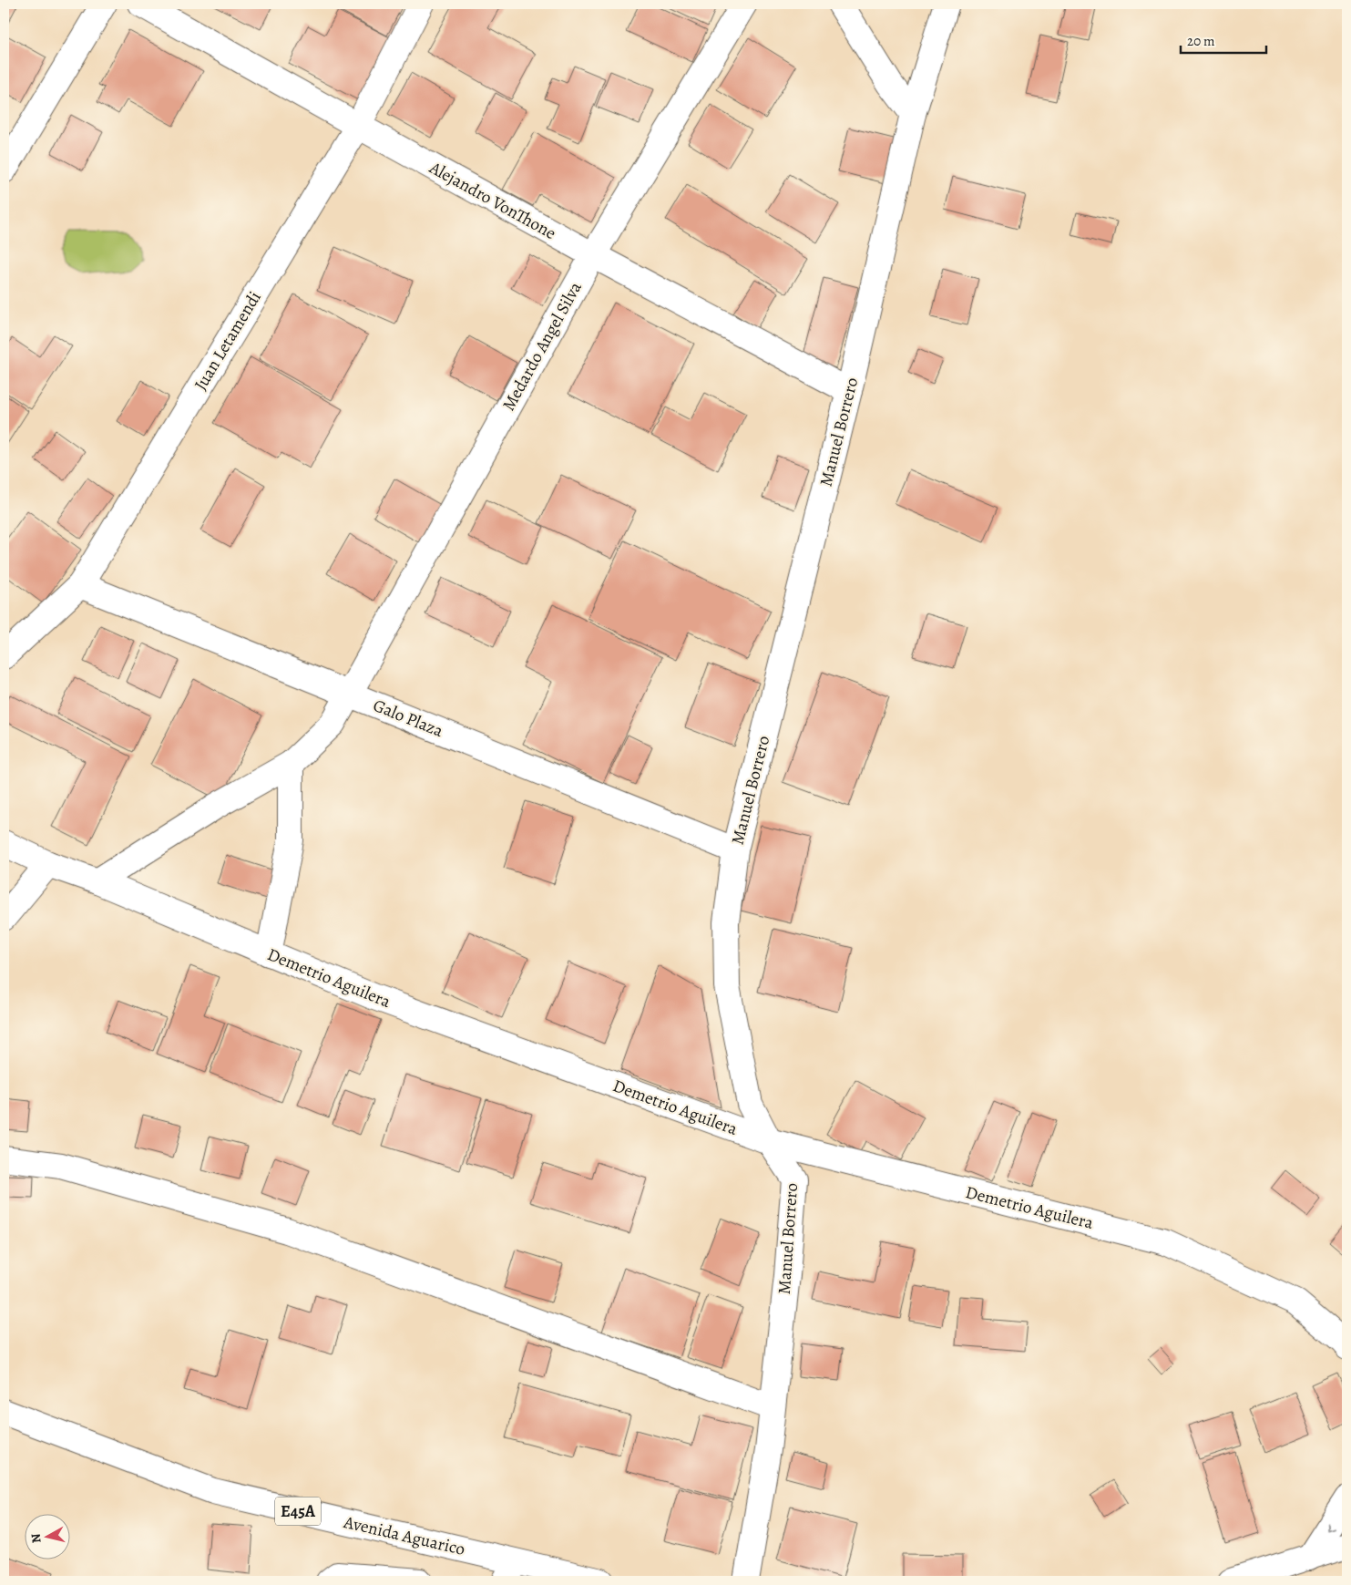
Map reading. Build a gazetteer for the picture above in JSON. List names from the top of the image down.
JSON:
{
  "streets": {
    "main road": [
      "Alejandro VonThone",
      "Juan Letamendi",
      "Medardo Angel Silva",
      "Manuel Borrero",
      "Galo Plaza",
      "Demetrio Aguilera",
      "E45A",
      "Avenida Aguarico"
    ]
  },
  "crossings": [
    ["Alejandro VonThone", "Juan Letamendi"],
    ["Alejandro VonThone", "Medardo Angel Silva"],
    ["Alejandro VonThone", "Manuel Borrero"],
    ["Juan Letamendi", "Galo Plaza"],
    ["Medardo Angel Silva", "Galo Plaza"],
    ["Medardo Angel Silva", "Demetrio Aguilera"],
    ["Manuel Borrero", "Galo Plaza"],
    ["Manuel Borrero", "Demetrio Aguilera"]
  ],
  "scale_bar": "20 m",
  "north": "left"
}
